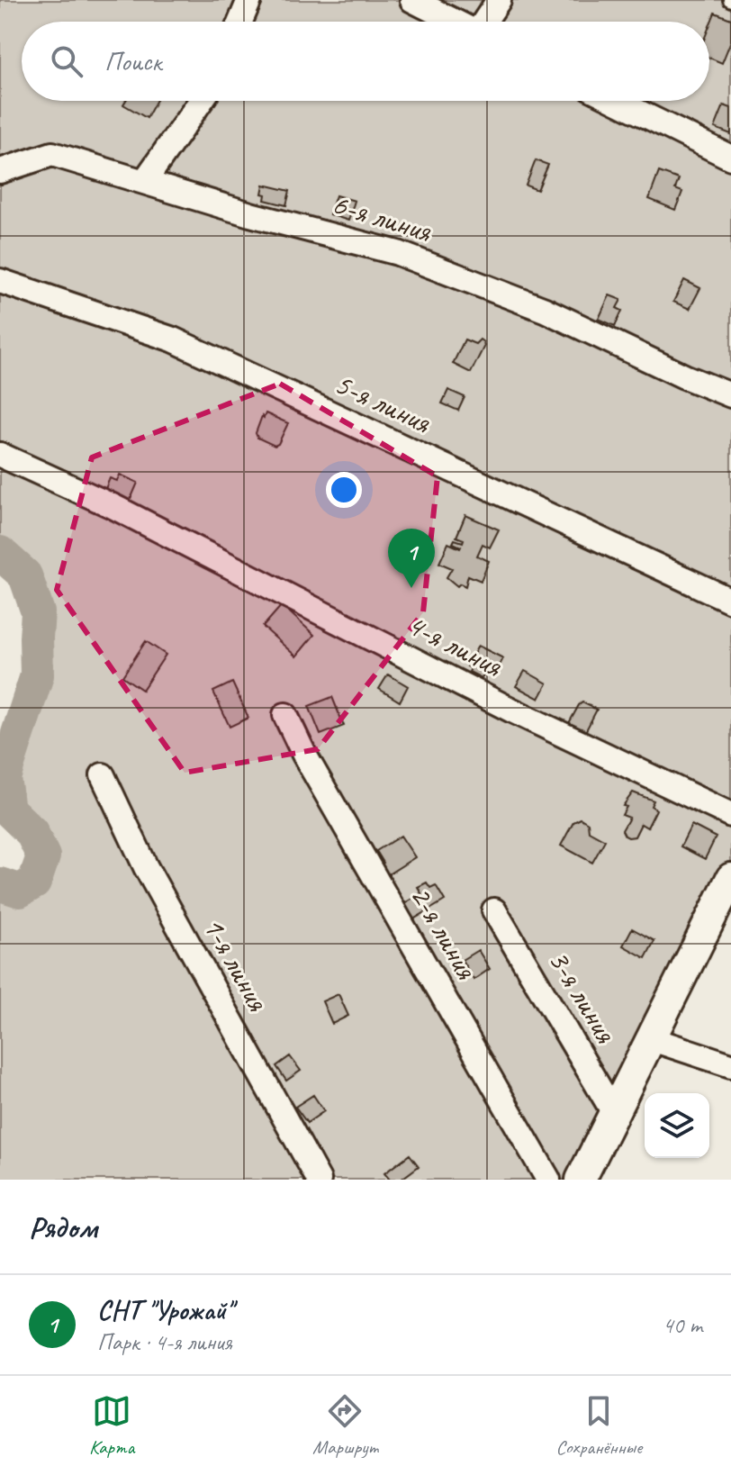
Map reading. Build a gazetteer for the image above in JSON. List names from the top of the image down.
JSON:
{
  "streets": {
    "street": [
      "6-я линия",
      "5-я линия",
      "4-я линия",
      "2-я линия",
      "1-я линия",
      "3-я линия"
    ]
  },
  "page": {
    "search": "Поиск",
    "pins": "1",
    "heading": "Рядом",
    "list": [
      {
        "mark": "1",
        "name": "СНТ \"Урожай\"",
        "note": "Парк · 4-я линия",
        "value": "40 m"
      }
    ],
    "nav": ["Карта", "Маршрут", "Сохранённые"]
  }
}
